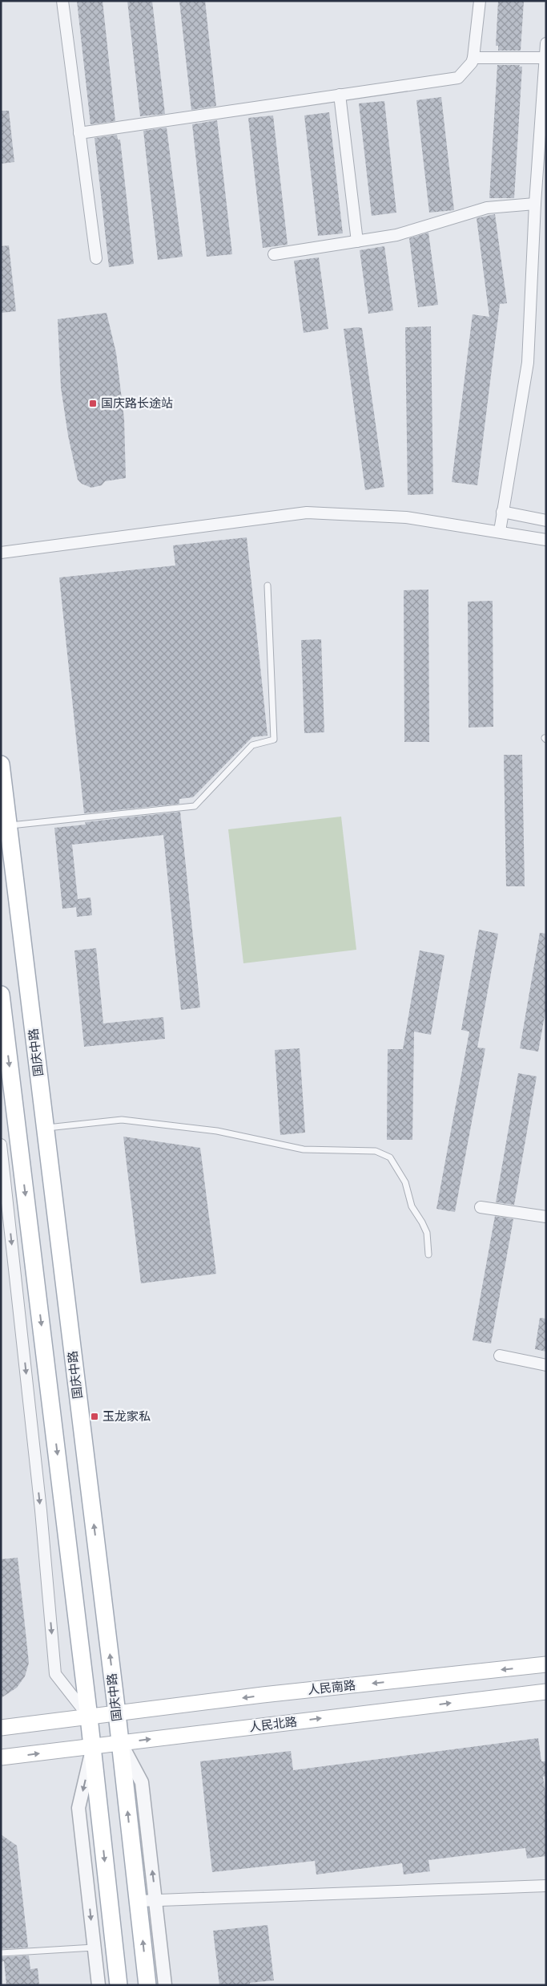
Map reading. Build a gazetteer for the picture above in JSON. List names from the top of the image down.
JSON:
{
  "streets": {
    "main road": ["国庆中路", "人民南路", "人民北路"]
  },
  "crossings": [
    ["国庆中路", "人民南路"],
    ["国庆中路", "人民北路"]
  ],
  "one_way": ["人民南路", "人民北路"],
  "places": {
    "transit": ["国庆路长途站", "玉龙家私"]
  }
}
